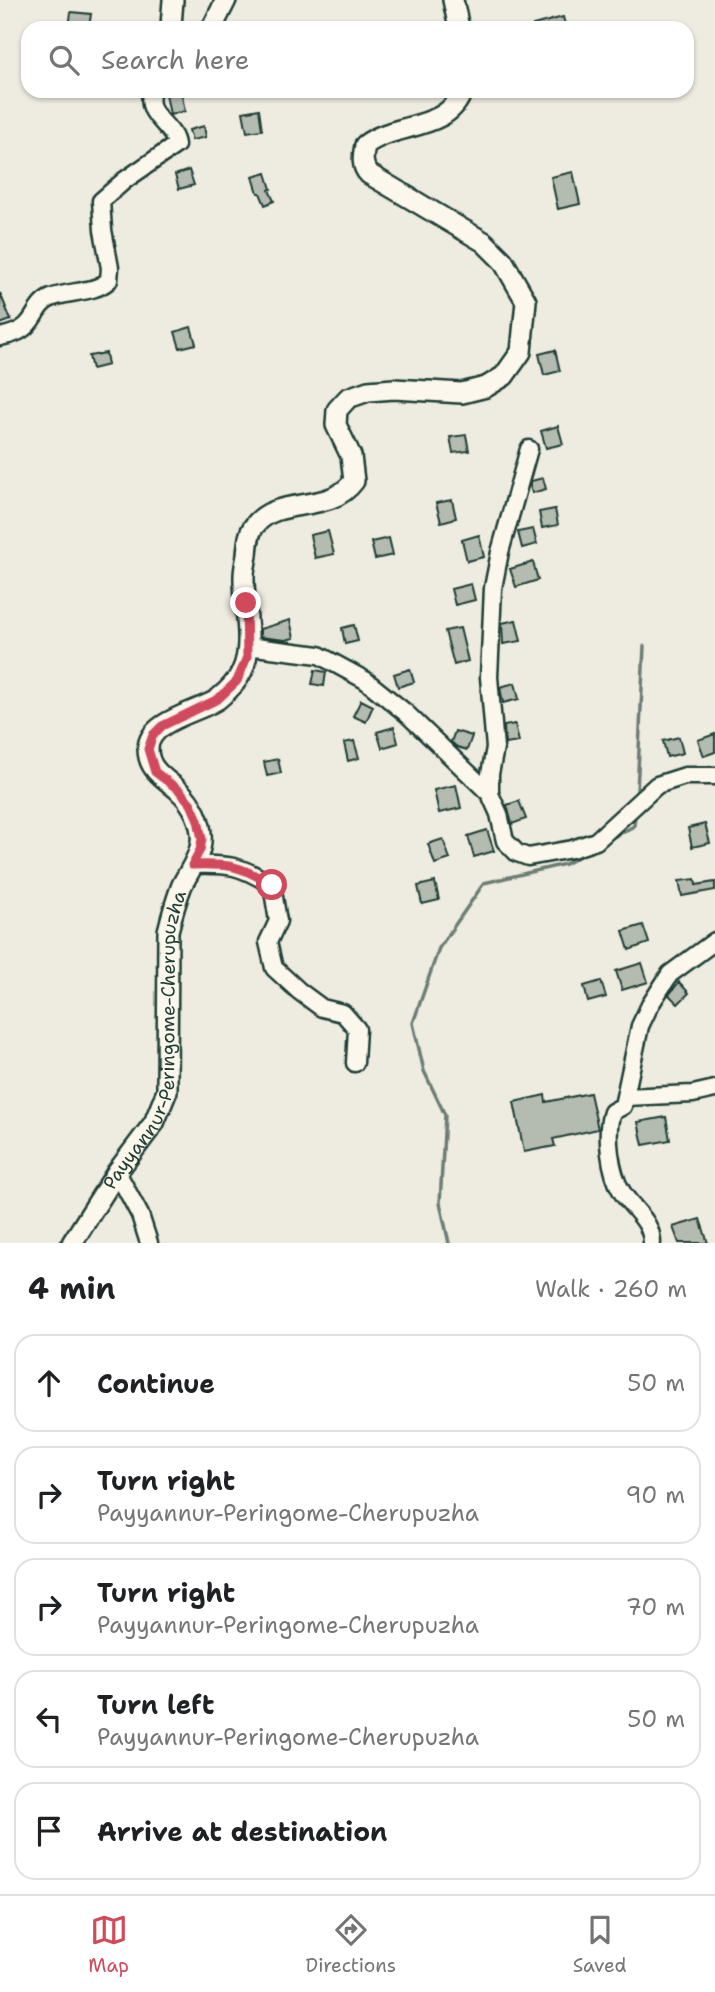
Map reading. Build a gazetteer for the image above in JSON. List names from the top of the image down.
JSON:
{
  "streets": {
    "main road": ["Payyannur-Peringome-Cherupuzha"]
  },
  "page": {
    "search": "Search here",
    "heading": ["4 min", "Walk · 260 m"],
    "list": [
      ["Continue", "50 m"],
      ["Turn right", "Payyannur-Peringome-Cherupuzha", "90 m"],
      ["Turn right", "Payyannur-Peringome-Cherupuzha", "70 m"],
      ["Turn left", "Payyannur-Peringome-Cherupuzha", "50 m"],
      "Arrive at destination"
    ],
    "nav": ["Map", "Directions", "Saved"]
  }
}
